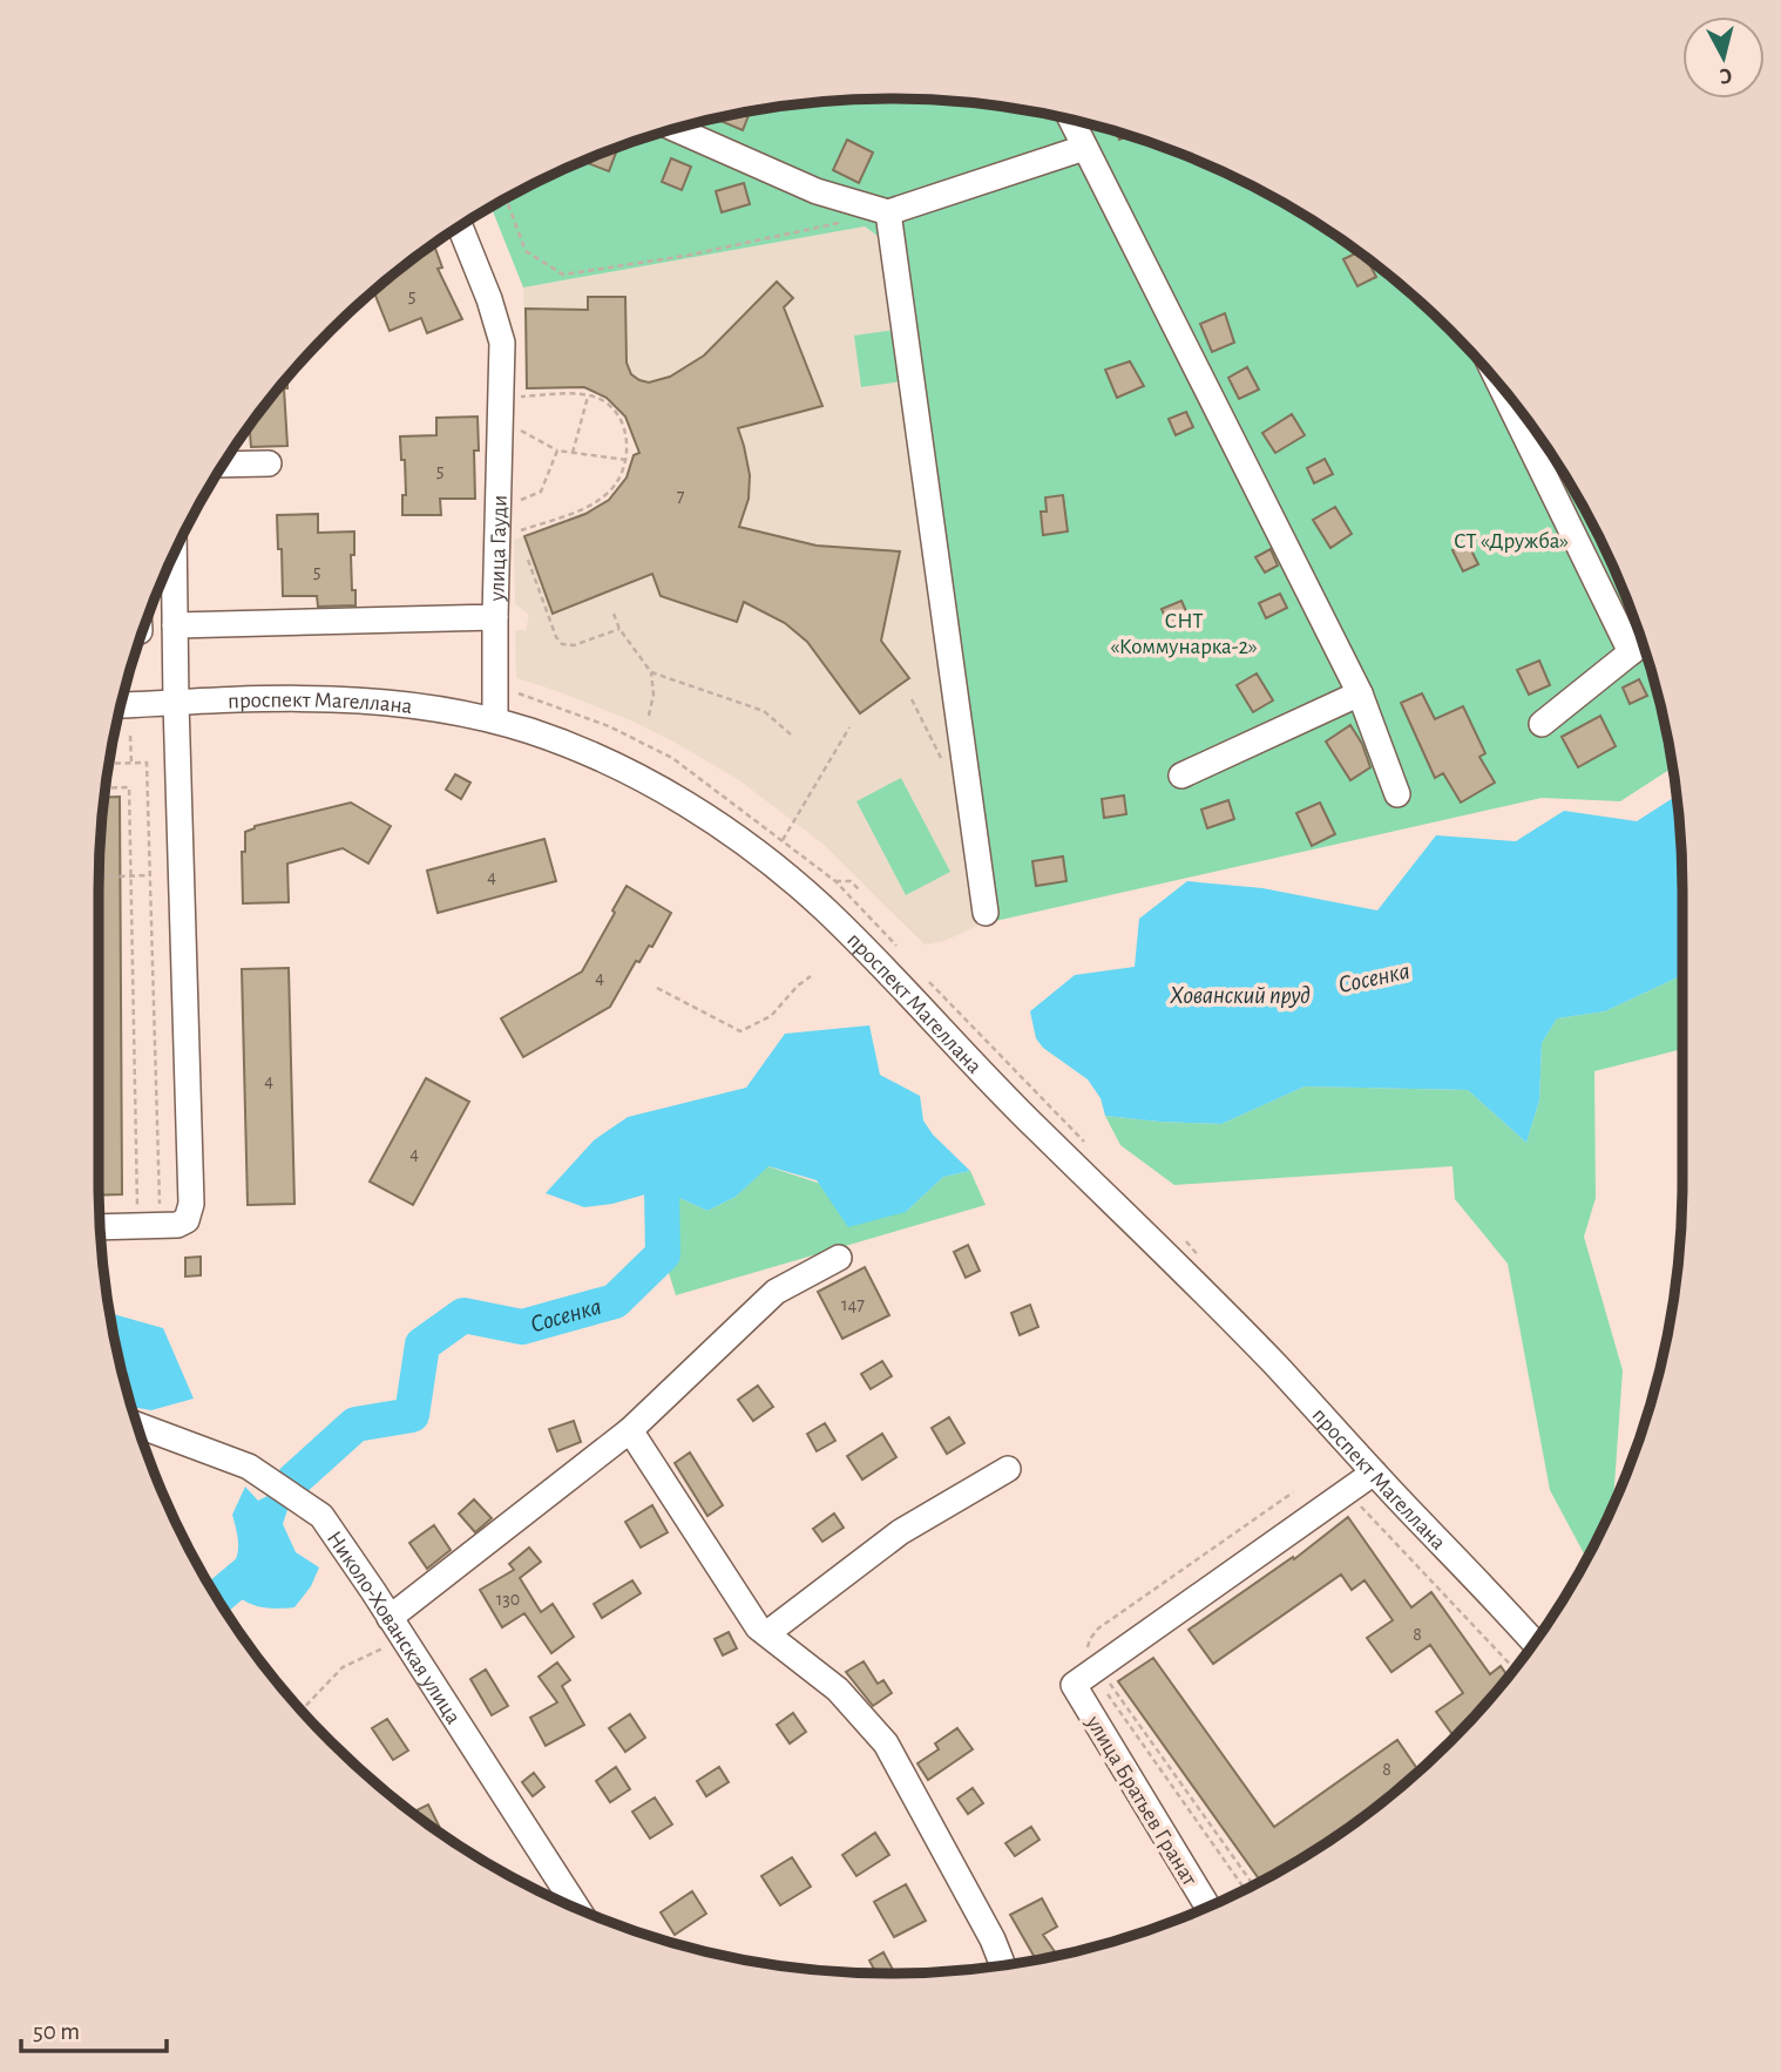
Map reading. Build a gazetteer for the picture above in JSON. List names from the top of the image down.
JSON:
{
  "streets": {
    "street": [
      "улица Гауди",
      "проспект Магеллана",
      "Николо-Хованская улица",
      "улица Братьев Гранат"
    ]
  },
  "water": ["Сосенка", "Хованский пруд"],
  "parks": ["СТ «Дружба»", "СНТ «Коммунарка-2»"],
  "house_numbers": [
    "5",
    "5",
    "7",
    "5",
    "4",
    "4",
    "4",
    "4",
    "147",
    "130",
    "8",
    "8"
  ],
  "scale_bar": "50 m",
  "north": "bottom"
}
